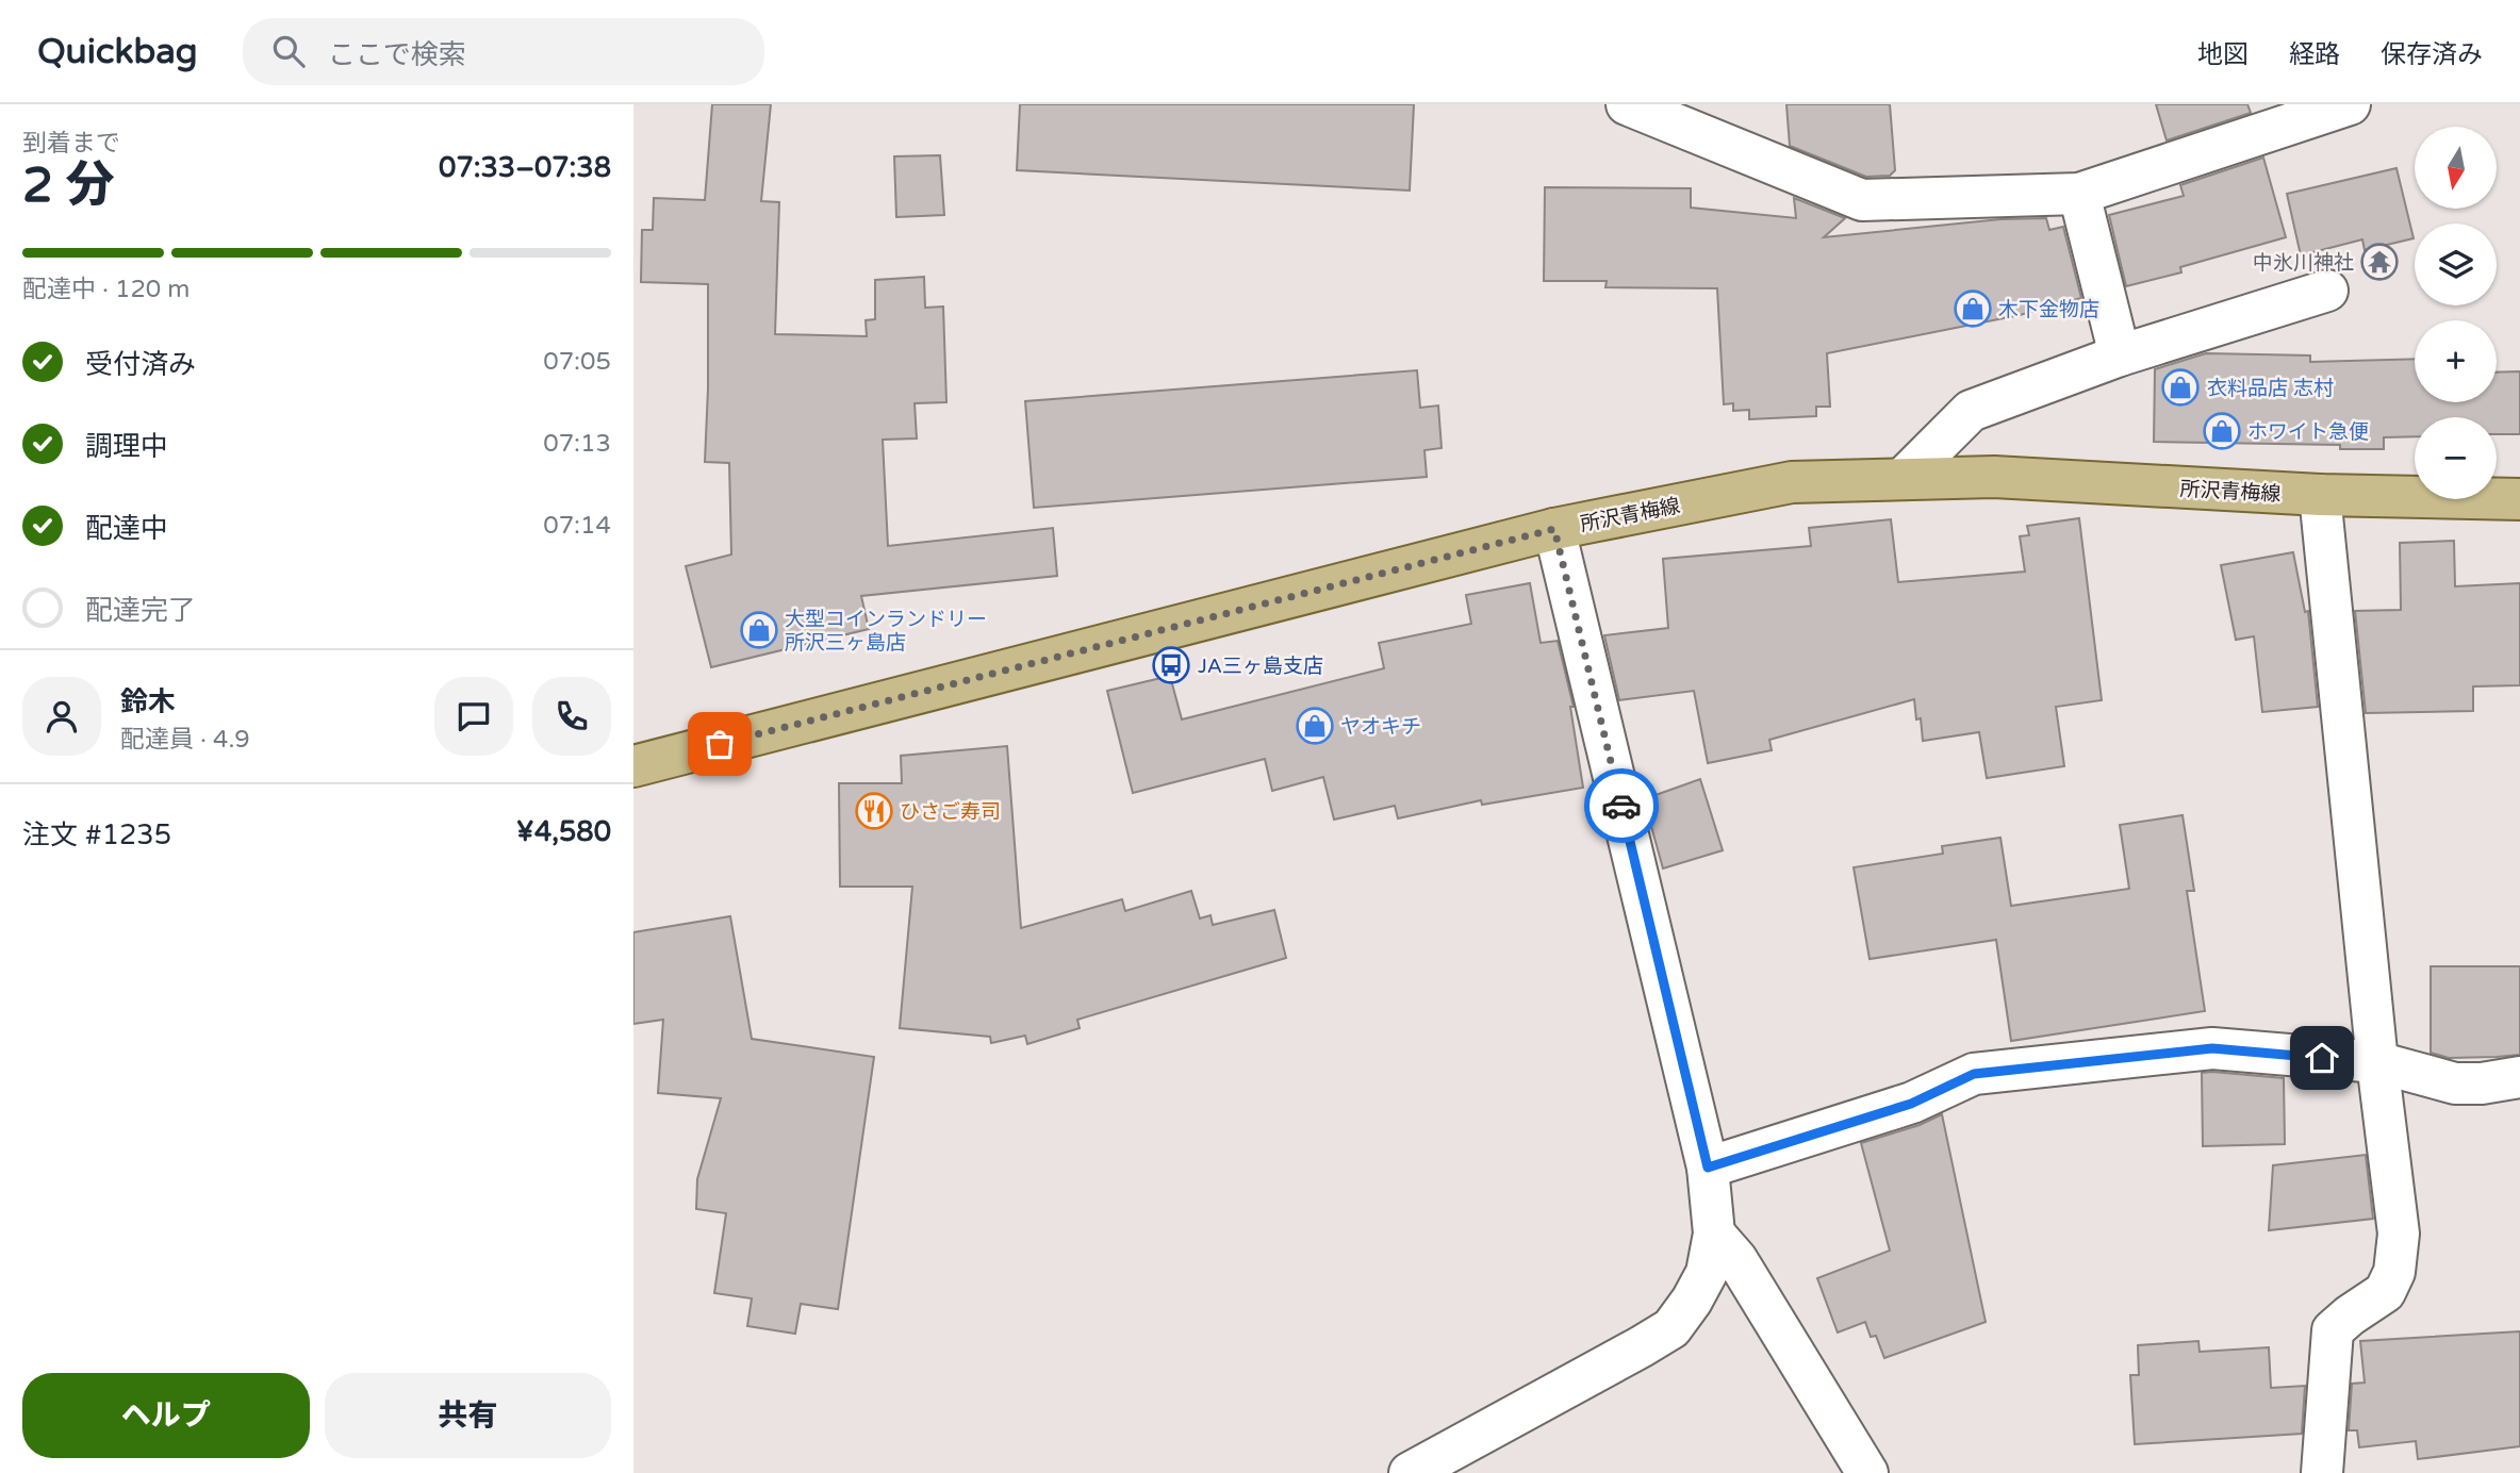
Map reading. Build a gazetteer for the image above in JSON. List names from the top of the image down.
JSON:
{
  "streets": {
    "main road": ["所沢青梅線"]
  },
  "places": {
    "temple": ["中氷川神社"],
    "shop": [
      "木下金物店",
      "衣料品店 志村",
      "ホワイト急便",
      "大型コインランドリー 所沢三ヶ島店",
      "ヤオキチ"
    ],
    "bus stop": ["JA三ヶ島支店"],
    "restaurant": ["ひさご寿司"]
  },
  "north": "bottom",
  "page": {
    "header": "Quickbag",
    "search": "ここで検索",
    "nav": ["地図", "経路", "保存済み"],
    "heading": ["2 分", "到着まで", "07:33–07:38"],
    "panel": [
      "鈴木",
      "配達員 · 4.9",
      "注文 #1235",
      "¥4,580"
    ],
    "map_buttons": ["+", "−"],
    "bar": "配達中 · 120 m",
    "list": [
      ["受付済み", "07:05"],
      ["調理中", "07:13"],
      ["配達中", "07:14"],
      "配達完了"
    ],
    "buttons": ["ヘルプ", "共有"]
  }
}
